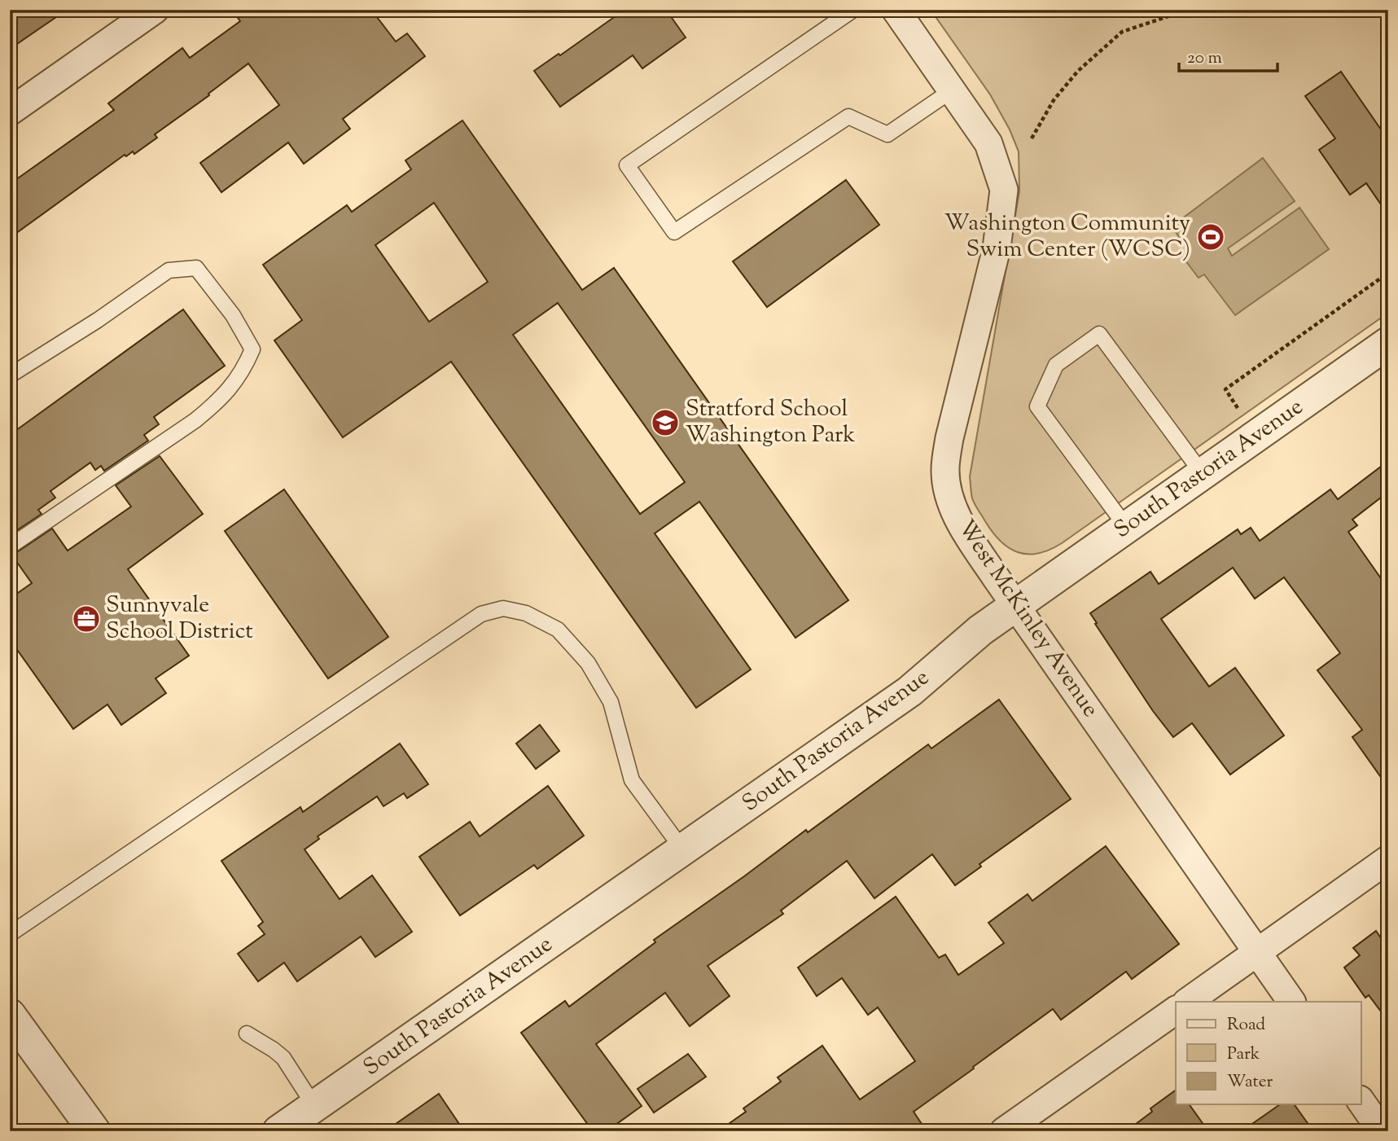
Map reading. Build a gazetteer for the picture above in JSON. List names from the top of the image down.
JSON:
{
  "streets": {
    "street": ["South Pastoria Avenue", "West McKinley Avenue"]
  },
  "crossings": [
    ["South Pastoria Avenue", "West McKinley Avenue"]
  ],
  "places": {
    "sports": ["Washington Community Swim Center (WCSC)"],
    "school or university": ["Stratford School Washington Park"],
    "office": ["Sunnyvale School District"]
  },
  "legend": ["Road", "Park", "Water"],
  "scale_bar": "20 m"
}
